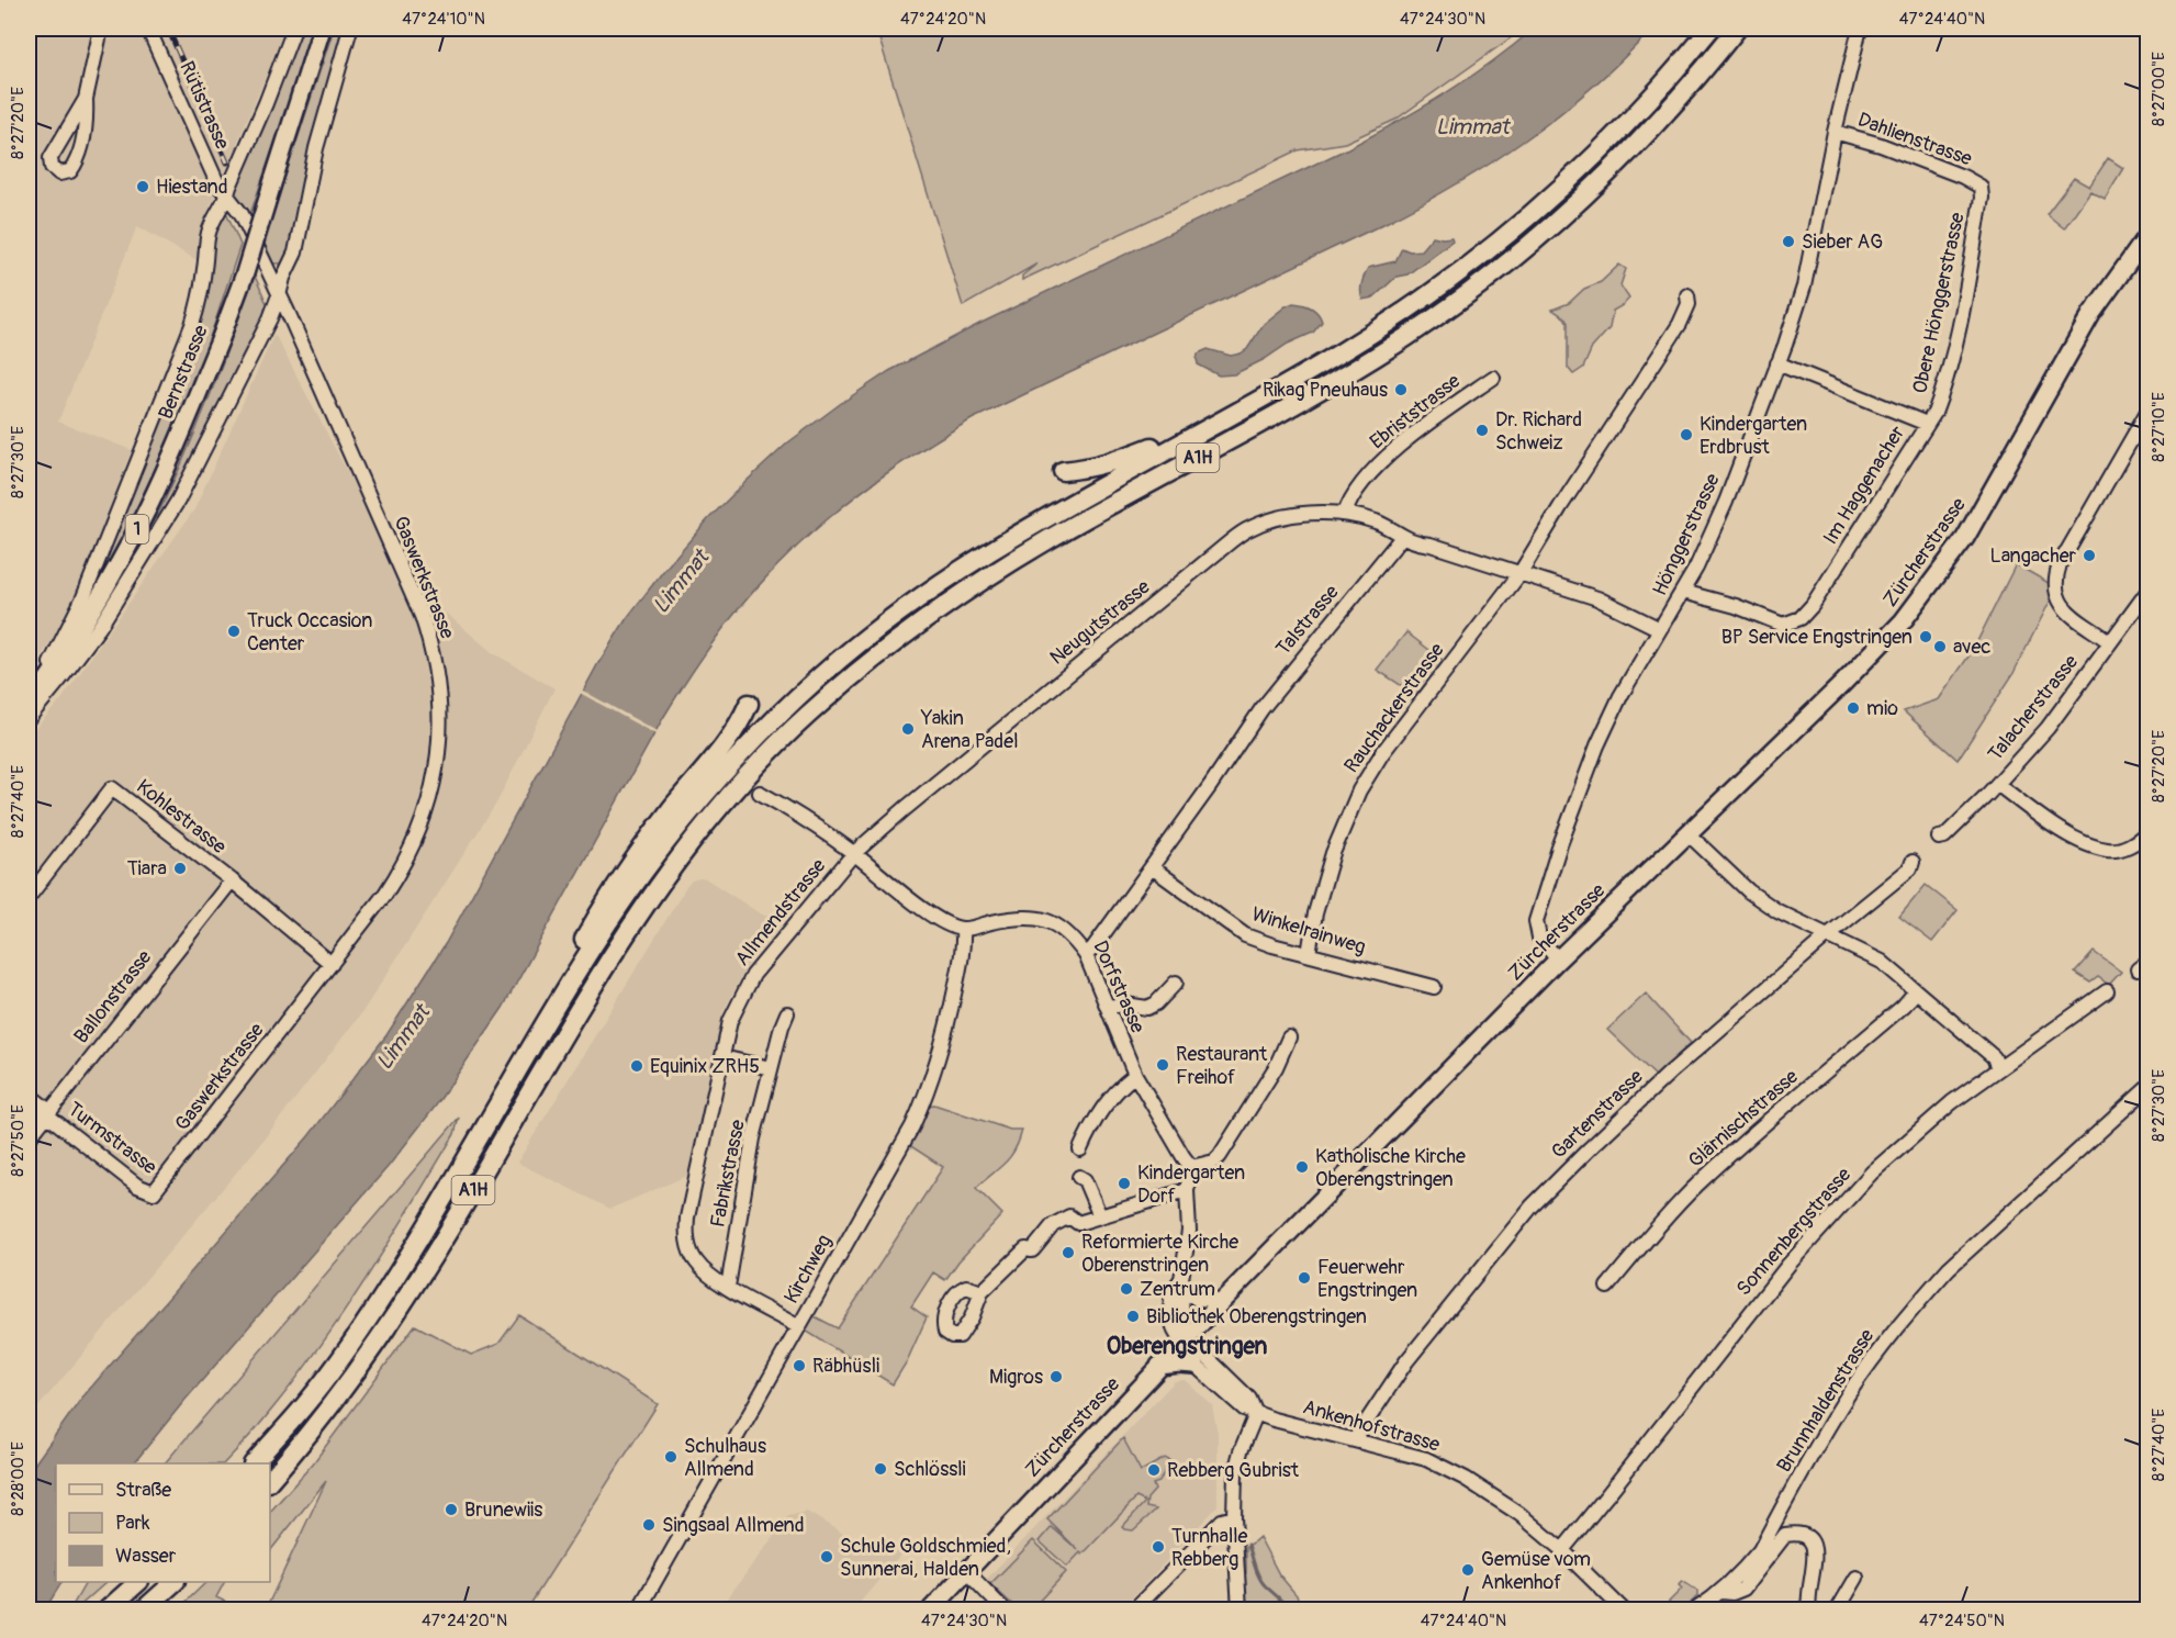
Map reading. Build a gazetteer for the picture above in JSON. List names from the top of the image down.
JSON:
{
  "streets": {
    "highway": ["A1H"],
    "main road": ["Bernstrasse", "1", "Zürcherstrasse"],
    "street": [
      "Rütistrasse",
      "Dahlienstrasse",
      "Obere Hönggerstrasse",
      "Ebriststrasse",
      "Im Haggenacher",
      "Hönggerstrasse",
      "Gaswerkstrasse",
      "Talstrasse",
      "Neugutstrasse",
      "Rauchackerstrasse",
      "Talacherstrasse",
      "Kohlestrasse",
      "Allmendstrasse",
      "Winkelrainweg",
      "Dorfstrasse",
      "Ballonstrasse",
      "Gartenstrasse",
      "Glärnischstrasse",
      "Turmstrasse",
      "Fabrikstrasse",
      "Sonnenbergstrasse",
      "Kirchweg",
      "Brunnhaldenstrasse",
      "Ankenhofstrasse"
    ]
  },
  "crossings": [
    ["Rütistrasse", "Gaswerkstrasse"],
    ["Dahlienstrasse", "Obere Hönggerstrasse"],
    ["Dahlienstrasse", "Hönggerstrasse"],
    ["Obere Hönggerstrasse", "Im Haggenacher"],
    ["Ebriststrasse", "Neugutstrasse"],
    ["Im Haggenacher", "Hönggerstrasse"],
    ["Hönggerstrasse", "Zürcherstrasse"],
    ["Gaswerkstrasse", "Kohlestrasse"],
    ["Gaswerkstrasse", "Turmstrasse"],
    ["Talstrasse", "Neugutstrasse"],
    ["Talstrasse", "Winkelrainweg"],
    ["Talstrasse", "Dorfstrasse"],
    ["Neugutstrasse", "Allmendstrasse"],
    ["Rauchackerstrasse", "Winkelrainweg"],
    ["Kohlestrasse", "Ballonstrasse"],
    ["Allmendstrasse", "Fabrikstrasse"],
    ["Allmendstrasse", "Kirchweg"],
    ["Dorfstrasse", "Kirchweg"],
    ["Ballonstrasse", "Turmstrasse"],
    ["Gartenstrasse", "Ankenhofstrasse"],
    ["Sonnenbergstrasse", "Ankenhofstrasse"]
  ],
  "districts": ["Oberengstringen"],
  "water": ["Limmat"],
  "places": [
    "Hiestand",
    "Sieber AG",
    "Rikag Pneuhaus",
    "Dr. Richard Schweiz",
    "Kindergarten Erdbrust",
    "Langacher",
    "Truck Occasion Center",
    "BP Service Engstringen",
    "avec",
    "mio",
    "Yakin Arena Padel",
    "Tiara",
    "Restaurant Freihof",
    "Equinix ZRH5",
    "Katholische Kirche Oberengstringen",
    "Kindergarten Dorf",
    "Reformierte Kirche Oberenstringen",
    "Feuerwehr Engstringen",
    "Zentrum",
    "Bibliothek Oberengstringen",
    "Räbhüsli",
    "Migros",
    "Schulhaus Allmend",
    "Schlössli",
    "Rebberg Gubrist",
    "Brunewiis",
    "Singsaal Allmend",
    "Turnhalle Rebberg",
    "Schule Goldschmied, Sunnerai, Halden",
    "Gemüse vom Ankenhof"
  ],
  "legend": ["Straße", "Park", "Wasser"],
  "coordinates": [
    "47°24'10\"N",
    "47°24'20\"N",
    "47°24'30\"N",
    "47°24'40\"N",
    "8°27'00\"E",
    "8°27'20\"E",
    "8°27'10\"E",
    "8°27'30\"E",
    "8°27'40\"E",
    "8°27'50\"E",
    "8°28'00\"E",
    "47°24'50\"N"
  ]
}
